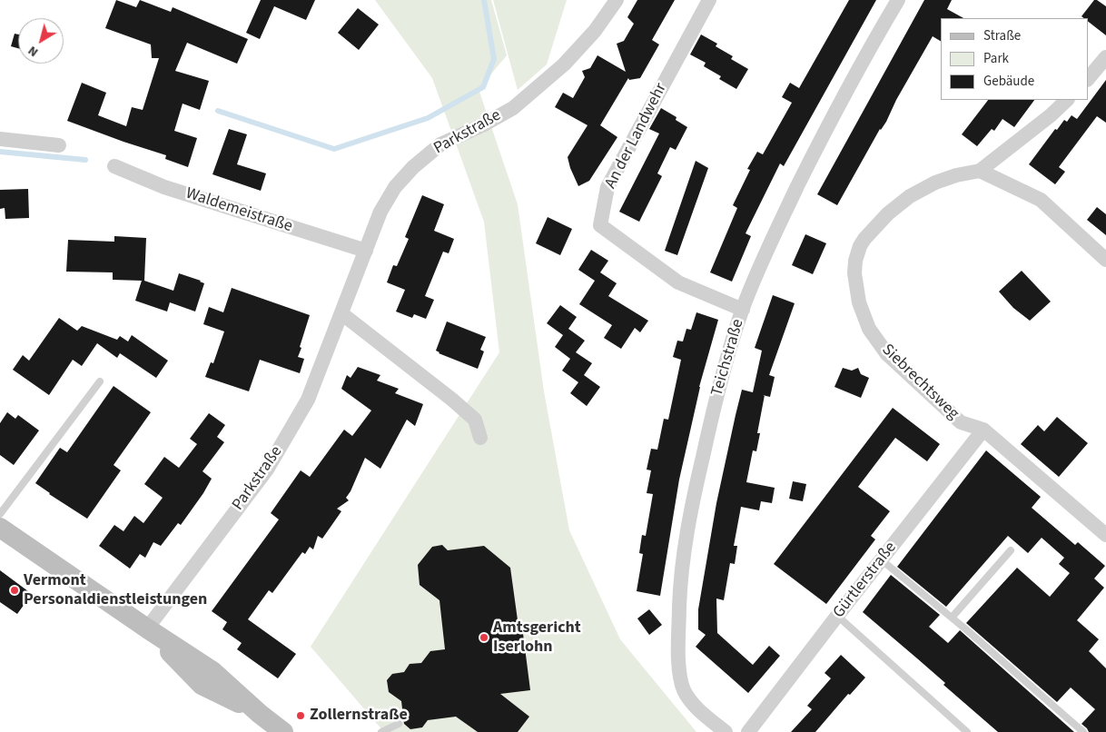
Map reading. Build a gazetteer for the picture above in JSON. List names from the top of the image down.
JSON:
{
  "streets": {
    "street": [
      "Parkstraße",
      "An der Landwehr",
      "Waldemeistraße",
      "Teichstraße",
      "Siebrechtsweg",
      "Gürtlerstraße"
    ]
  },
  "crossings": [
    ["Parkstraße", "Waldemeistraße"],
    ["An der Landwehr", "Teichstraße"],
    ["Siebrechtsweg", "Gürtlerstraße"]
  ],
  "places": ["Vermont Personaldienstleistungen", "Amtsgericht Iserlohn", "Zollernstraße"],
  "legend": ["Straße", "Park", "Gebäude"],
  "north": "bottom left"
}
